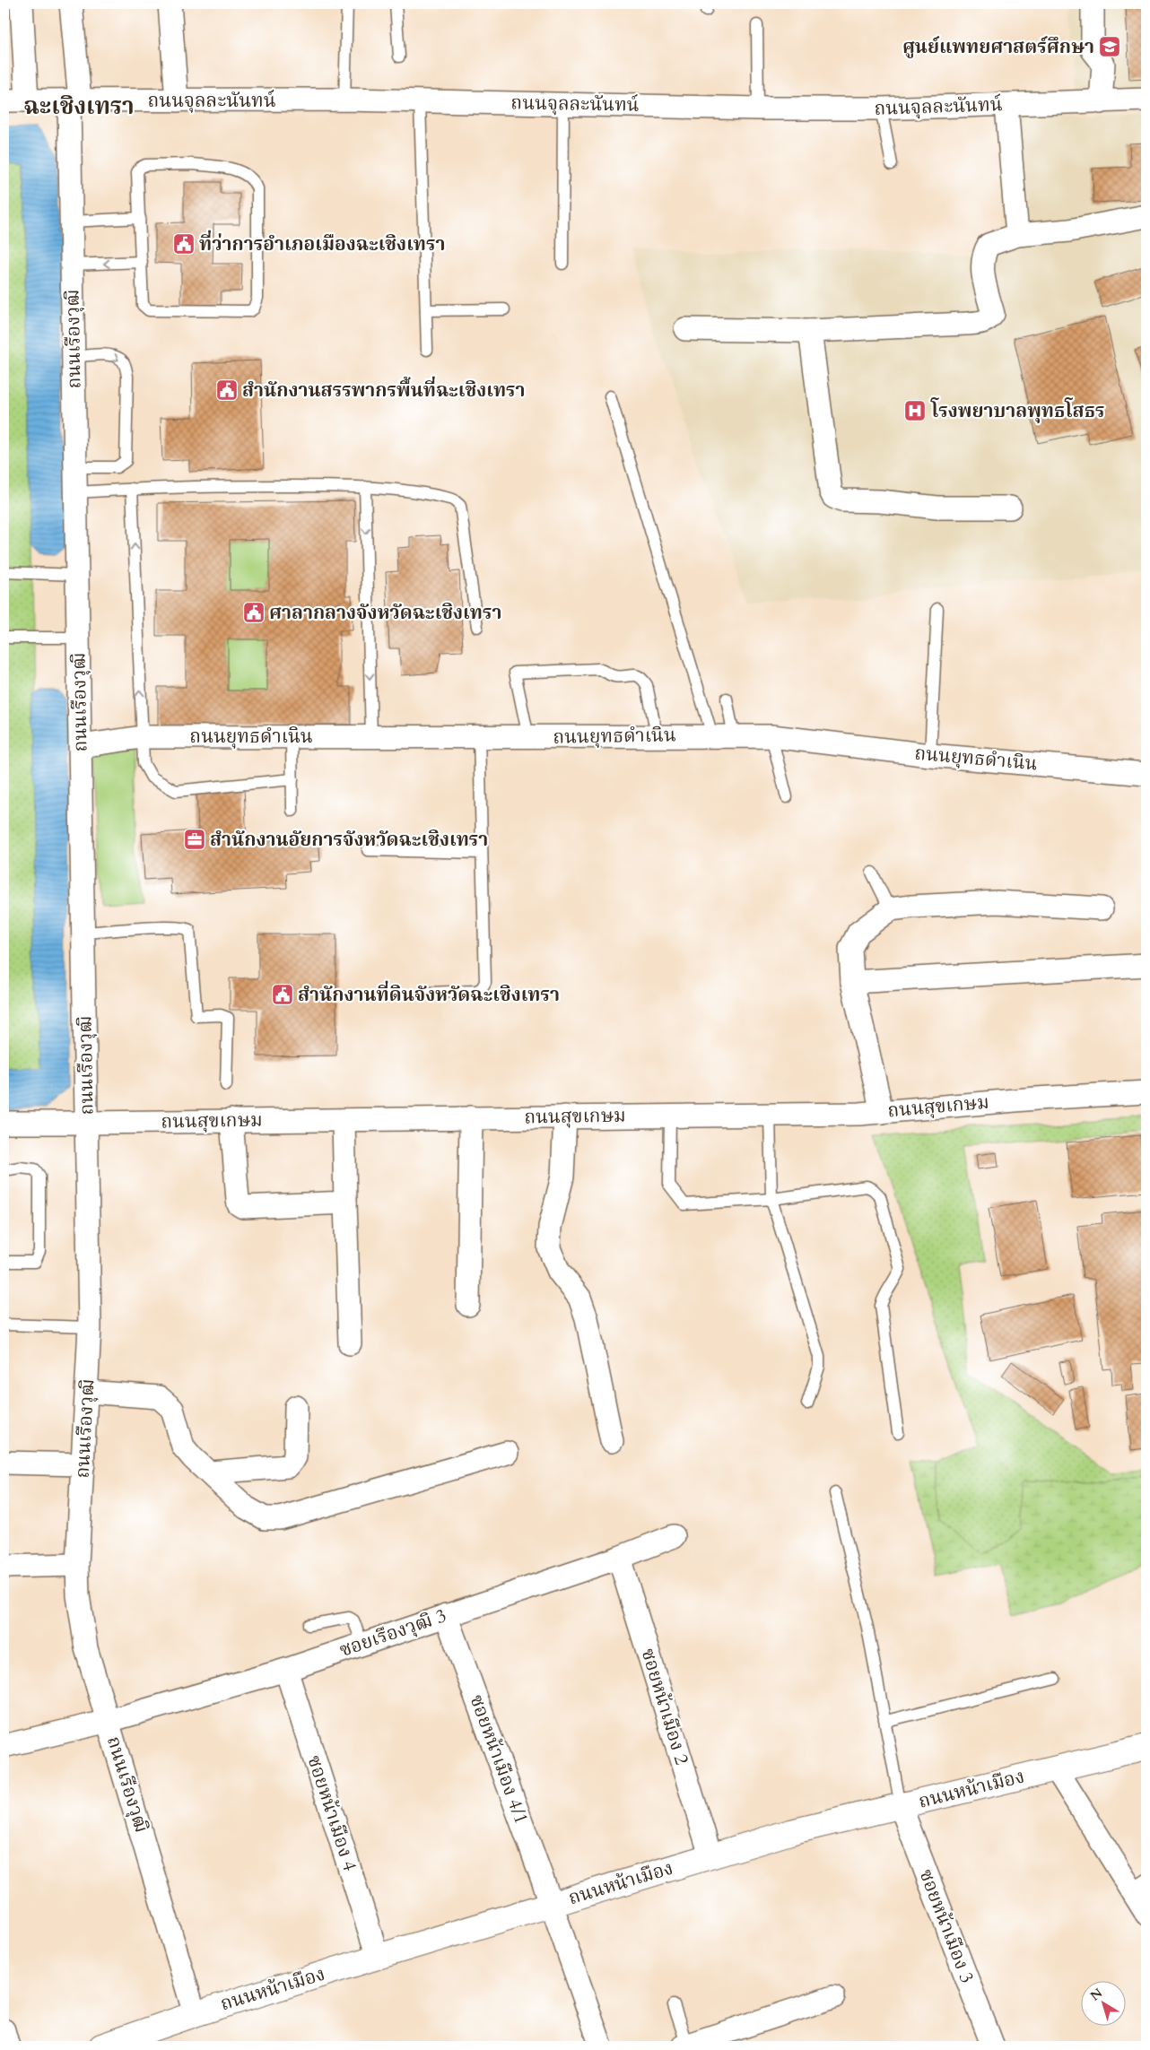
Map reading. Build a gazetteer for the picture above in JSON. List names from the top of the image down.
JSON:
{
  "streets": {
    "street": [
      "ถนนจุลละนันทน์",
      "ถนนเรืองวุฒิ",
      "ถนนยุทธดำเนิน",
      "ถนนสุขเกษม",
      "ซอยเรืองวุฒิ 3",
      "ซอยหน้าเมือง 2",
      "ซอยหน้าเมือง 4/1",
      "ถนนหน้าเมือง",
      "ซอยหน้าเมือง 4",
      "ซอยหน้าเมือง 3"
    ]
  },
  "crossings": [
    ["ถนนจุลละนันทน์", "ถนนเรืองวุฒิ"],
    ["ถนนเรืองวุฒิ", "ถนนยุทธดำเนิน"],
    ["ถนนเรืองวุฒิ", "ถนนสุขเกษม"],
    ["ถนนเรืองวุฒิ", "ซอยเรืองวุฒิ 3"],
    ["ถนนเรืองวุฒิ", "ถนนหน้าเมือง"],
    ["ซอยเรืองวุฒิ 3", "ซอยหน้าเมือง 2"],
    ["ซอยเรืองวุฒิ 3", "ซอยหน้าเมือง 4/1"],
    ["ซอยเรืองวุฒิ 3", "ซอยหน้าเมือง 4"],
    ["ซอยหน้าเมือง 2", "ถนนหน้าเมือง"],
    ["ซอยหน้าเมือง 4/1", "ถนนหน้าเมือง"],
    ["ถนนหน้าเมือง", "ซอยหน้าเมือง 4"],
    ["ถนนหน้าเมือง", "ซอยหน้าเมือง 3"]
  ],
  "districts": ["ฉะเชิงเทรา"],
  "places": {
    "school or university": ["ศูนย์แพทยศาสตร์ศึกษา"],
    "public building": [
      "ที่ว่าการอำเภอเมืองฉะเชิงเทรา",
      "สำนักงานสรรพากรพื้นที่ฉะเชิงเทรา",
      "ศาลากลางจังหวัดฉะเชิงเทรา",
      "สำนักงานที่ดินจังหวัดฉะเชิงเทรา"
    ],
    "hospital": ["โรงพยาบาลพุทธโสธร"],
    "office": ["สำนักงานอัยการจังหวัดฉะเชิงเทรา"]
  },
  "north": "top left"
}
